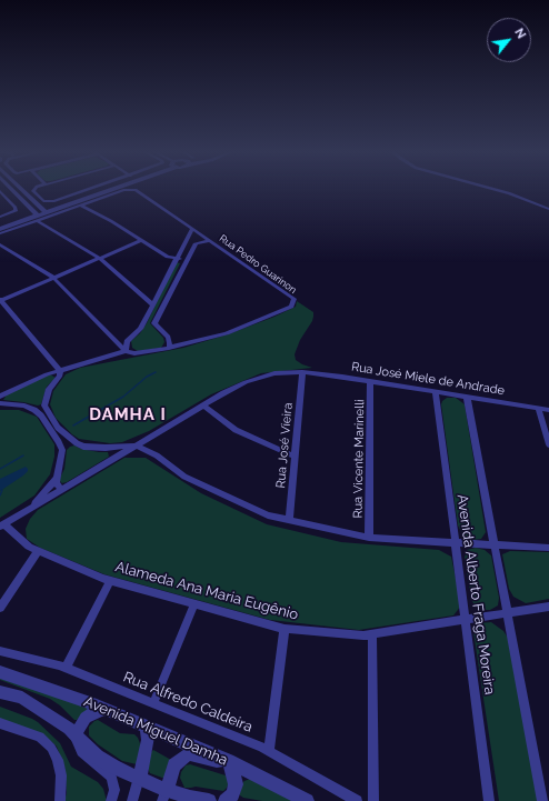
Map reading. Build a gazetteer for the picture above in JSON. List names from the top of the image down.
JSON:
{
  "streets": {
    "street": [
      "Rua Pedro Guarinon",
      "Rua José Miele de Andrade",
      "Rua José Vieira",
      "Rua Vicente Marinelli",
      "Alameda Ana Maria Eugênio",
      "Avenida Alberto Fraga Moreira",
      "Rua Alfredo Caldeira",
      "Avenida Miguel Damha"
    ]
  },
  "crossings": [
    ["Rua José Miele de Andrade", "Rua José Vieira"],
    ["Rua José Miele de Andrade", "Rua Vicente Marinelli"],
    ["Rua José Miele de Andrade", "Alameda Ana Maria Eugênio"],
    ["Rua José Miele de Andrade", "Avenida Alberto Fraga Moreira"],
    ["Alameda Ana Maria Eugênio", "Avenida Alberto Fraga Moreira"]
  ],
  "districts": ["DAMHA I"],
  "north": "top right"
}
